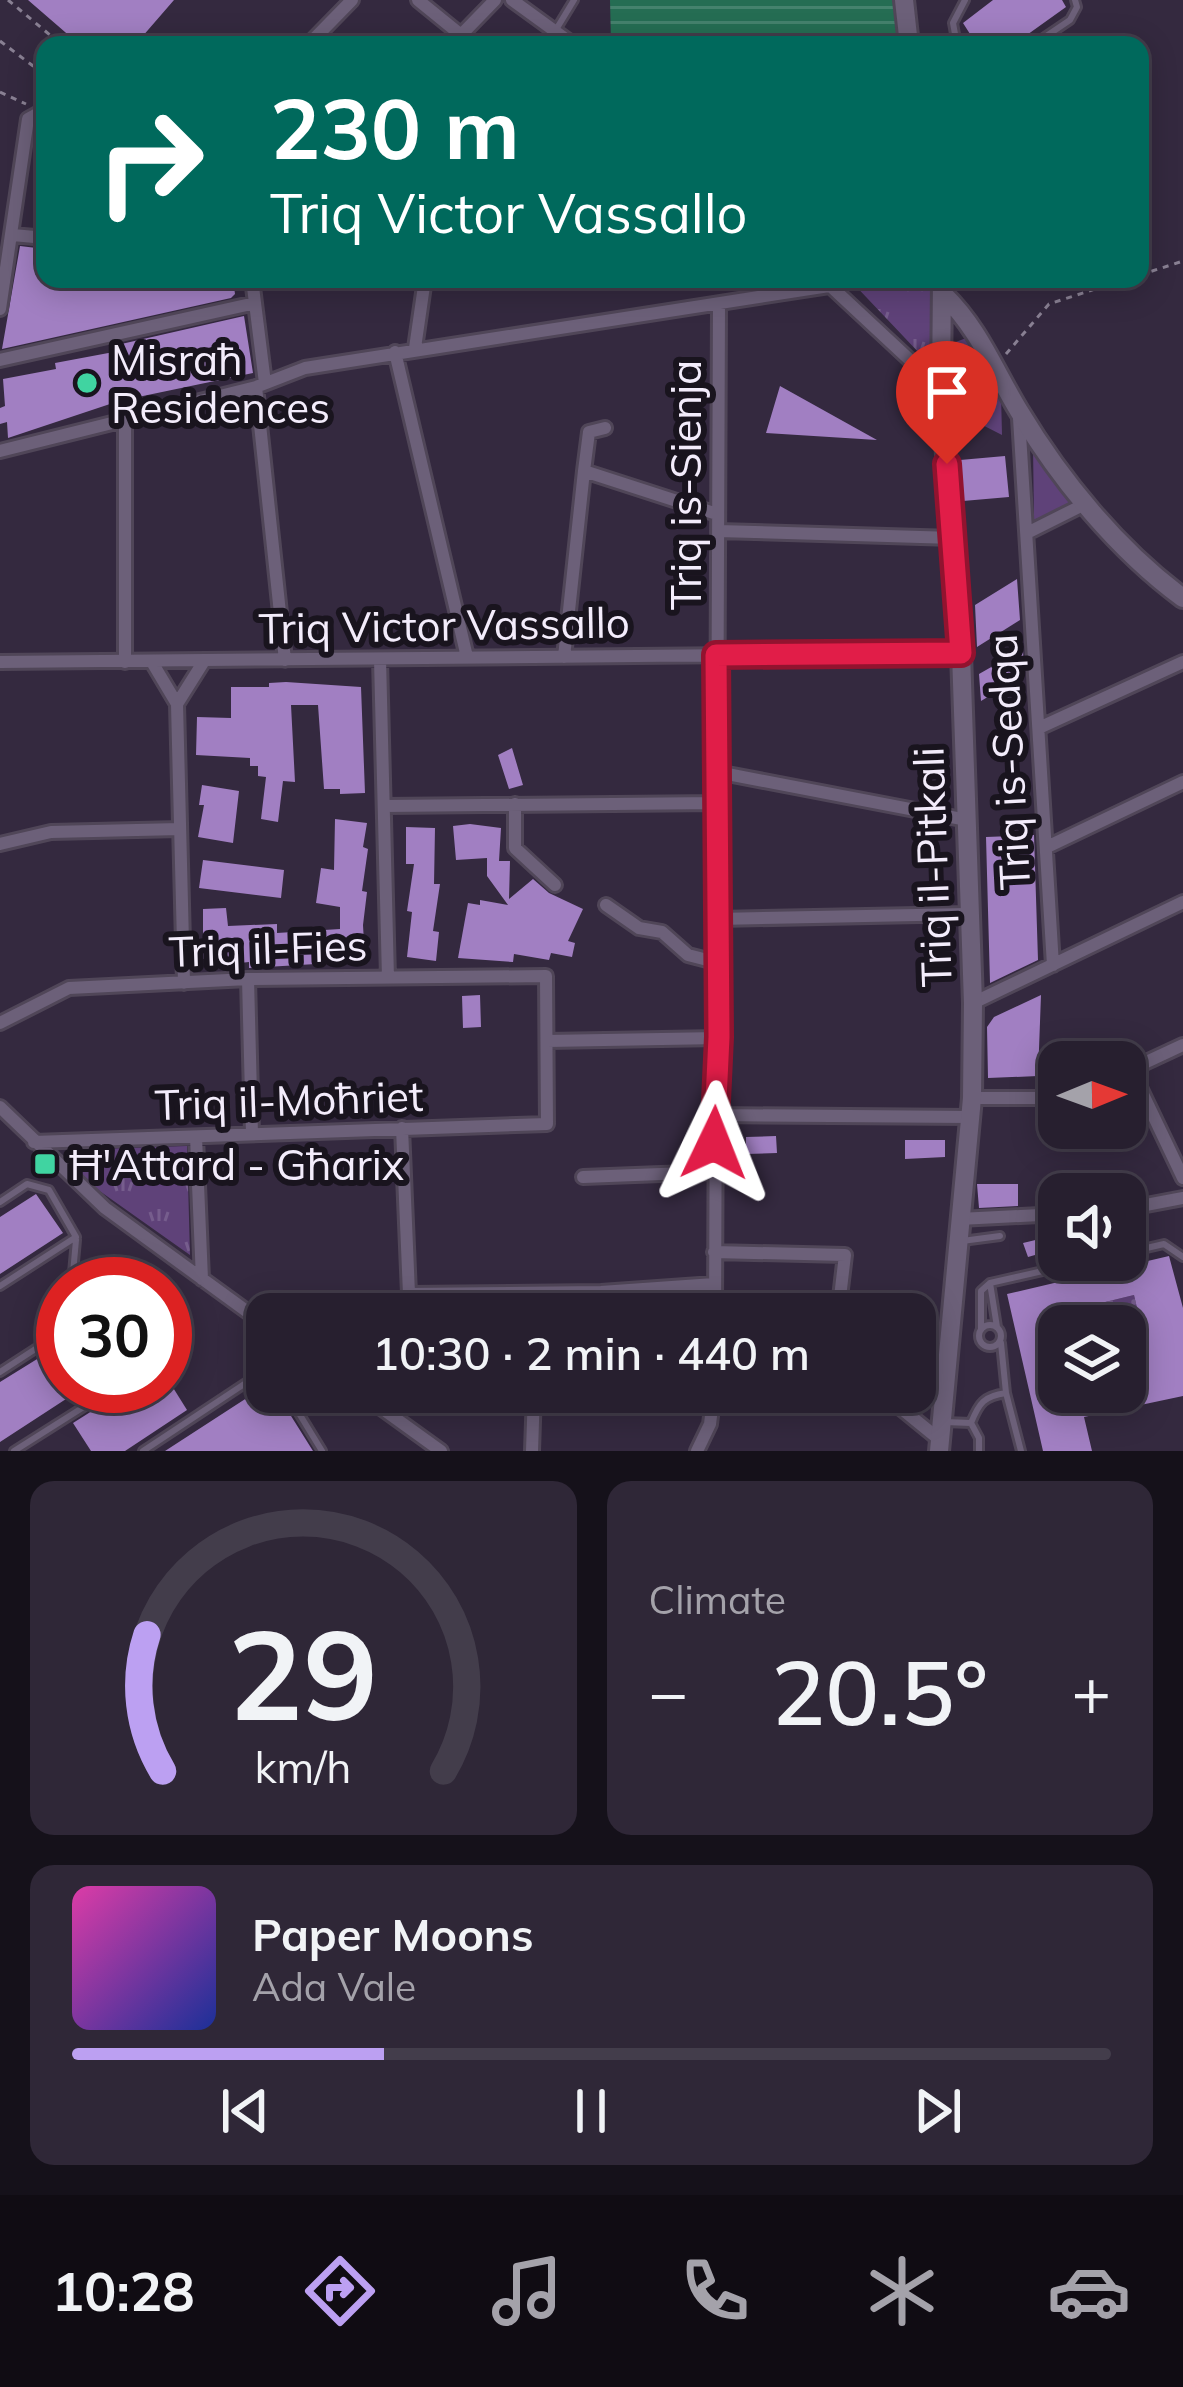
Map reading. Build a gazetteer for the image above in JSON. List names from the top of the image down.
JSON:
{
  "streets": {
    "street": [
      "Triq is-Sienja",
      "Triq Victor Vassallo",
      "Triq is-Sedqa",
      "Triq il-Pitkali",
      "Triq il-Fies",
      "Triq il-Moħriet"
    ]
  },
  "crossings": [
    ["Triq is-Sienja", "Triq Victor Vassallo"],
    ["Triq Victor Vassallo", "Triq il-Pitkali"],
    ["Triq il-Fies", "Triq il-Moħriet"]
  ],
  "places": {
    "other": ["Misraħ Residences"],
    "transit": ["Ħ'Attard - Għarix"]
  },
  "north": "right",
  "page": {
    "turn": ["230 m", "Triq Victor Vassallo"],
    "limit": "30",
    "trip": "10:30 · 2 min · 440 m",
    "tile": "Climate",
    "heat": ["−", "20.5°", "+"],
    "song": ["Paper Moons", "Ada Vale"],
    "tabs": "10:28",
    "gauge": ["29", "km/h"]
  }
}
